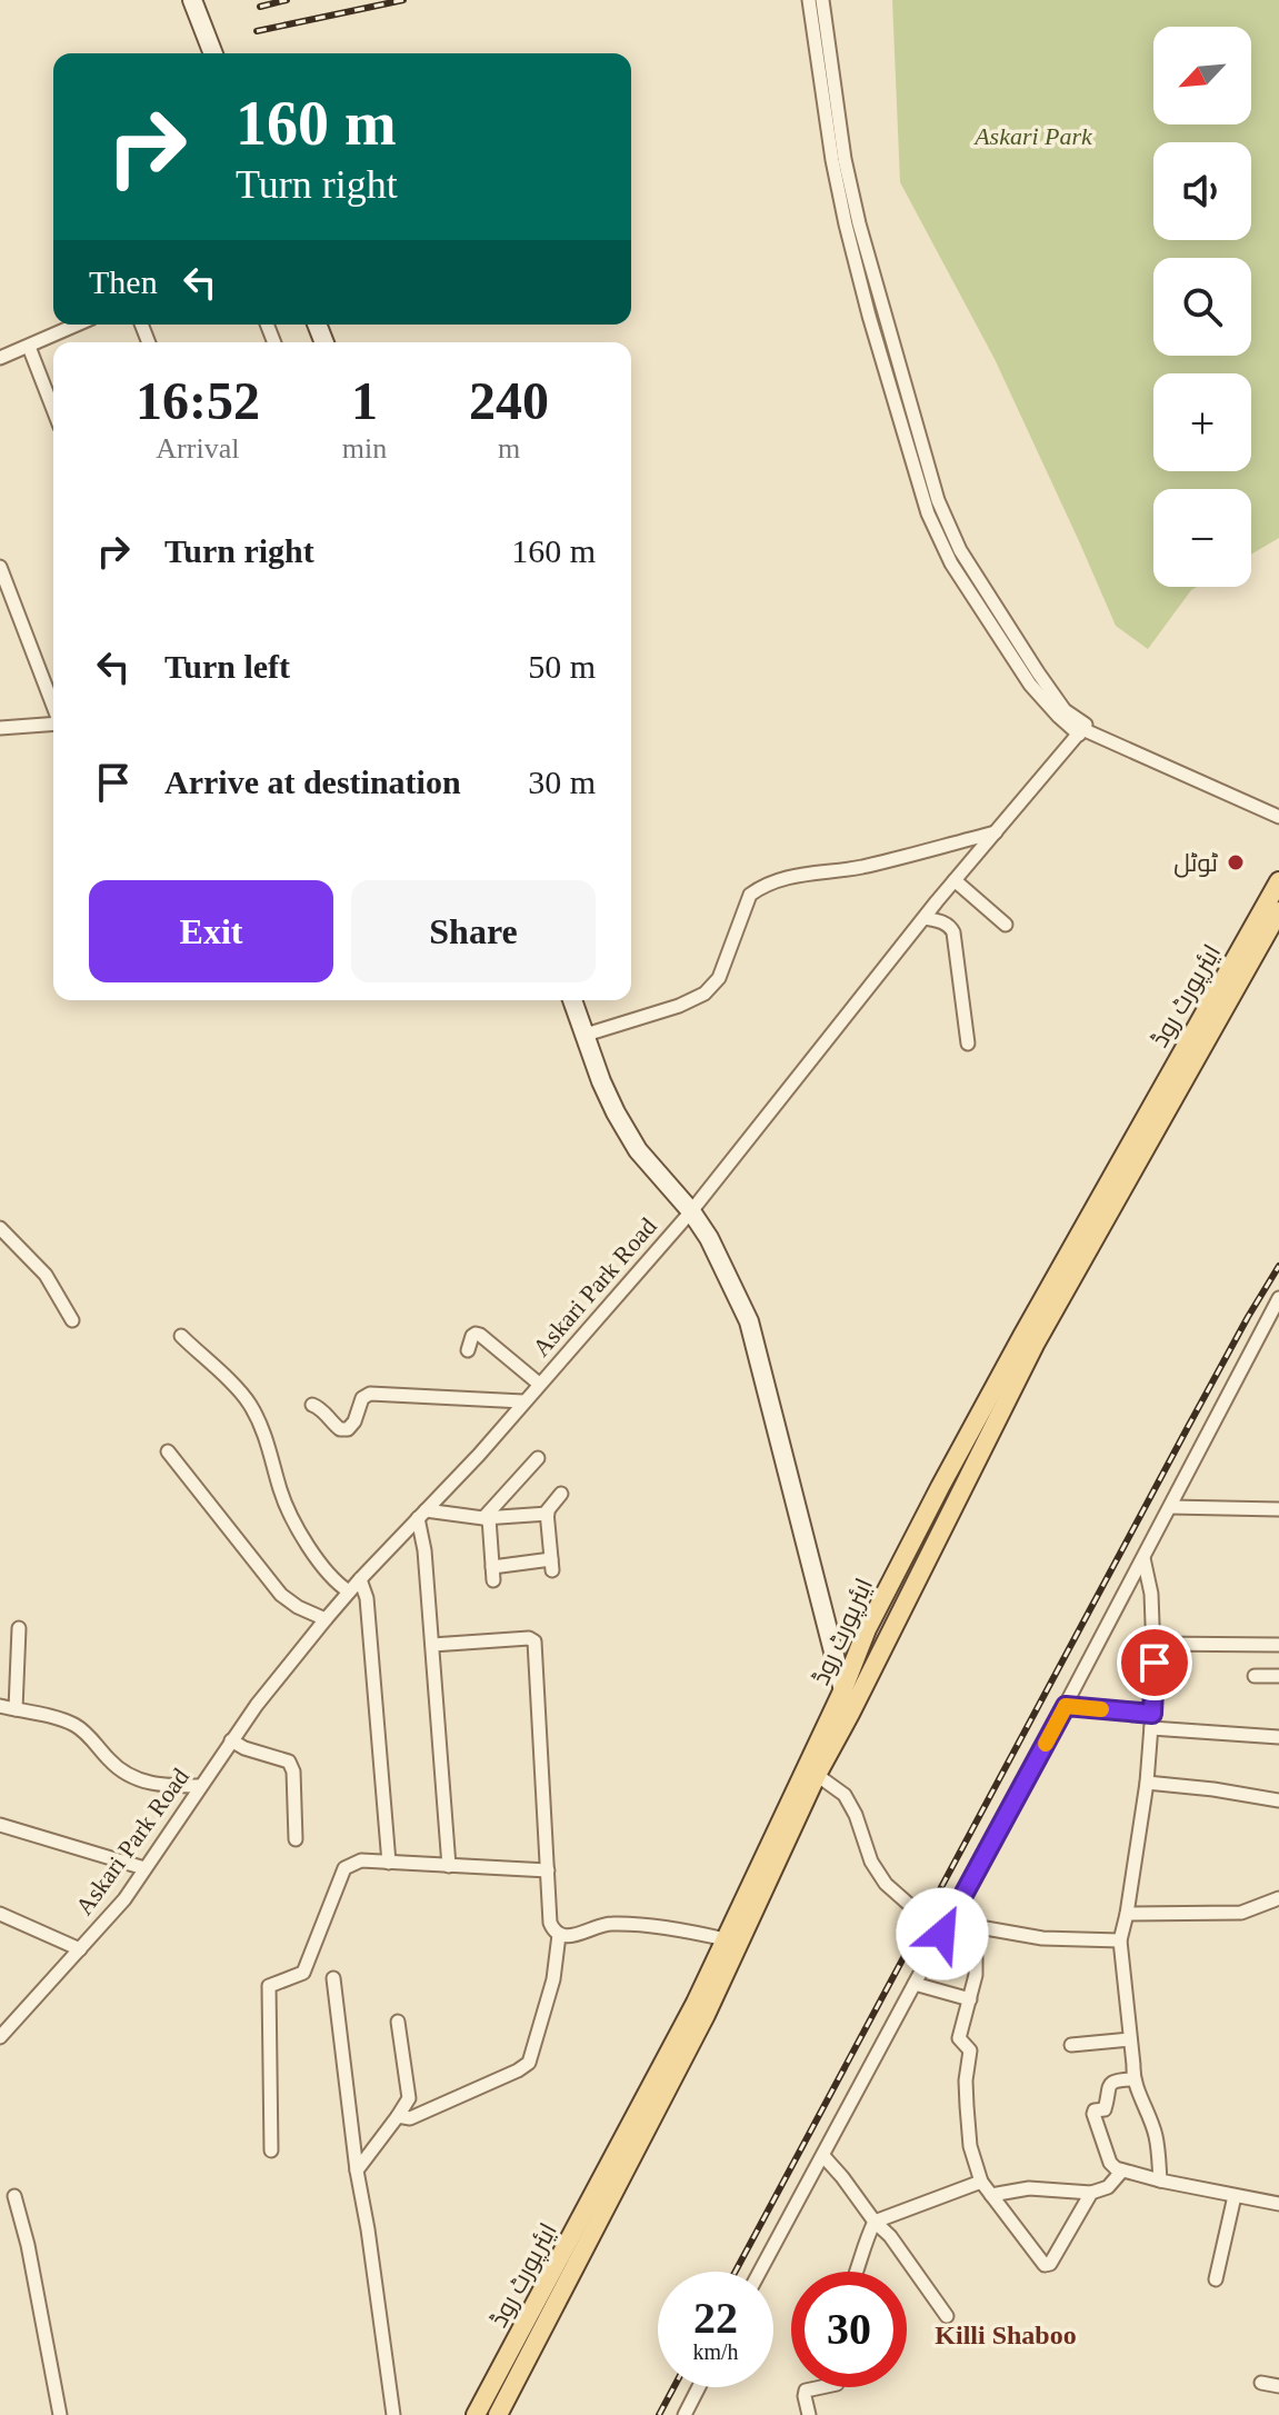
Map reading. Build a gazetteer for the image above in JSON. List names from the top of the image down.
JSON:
{
  "streets": {
    "main road": ["ایئرپورٹ روڈ"],
    "street": ["Askari Park Road"]
  },
  "districts": ["Killi Shaboo"],
  "parks": ["Askari Park"],
  "places": ["ٹوٹل"],
  "north": "bottom left",
  "page": {
    "map_buttons": ["+", "−"],
    "turn": ["160 m", "Turn right"],
    "then": "Then",
    "eta": [
      "16:52",
      "Arrival",
      "1",
      "min",
      "240",
      "m"
    ],
    "list": [
      {
        "name": "Turn right",
        "value": "160 m"
      },
      {
        "name": "Turn left",
        "value": "50 m"
      },
      {
        "name": "Arrive at destination",
        "value": "30 m"
      }
    ],
    "buttons": ["Exit", "Share"],
    "speed": "22 km/h",
    "limit": "30"
  }
}
